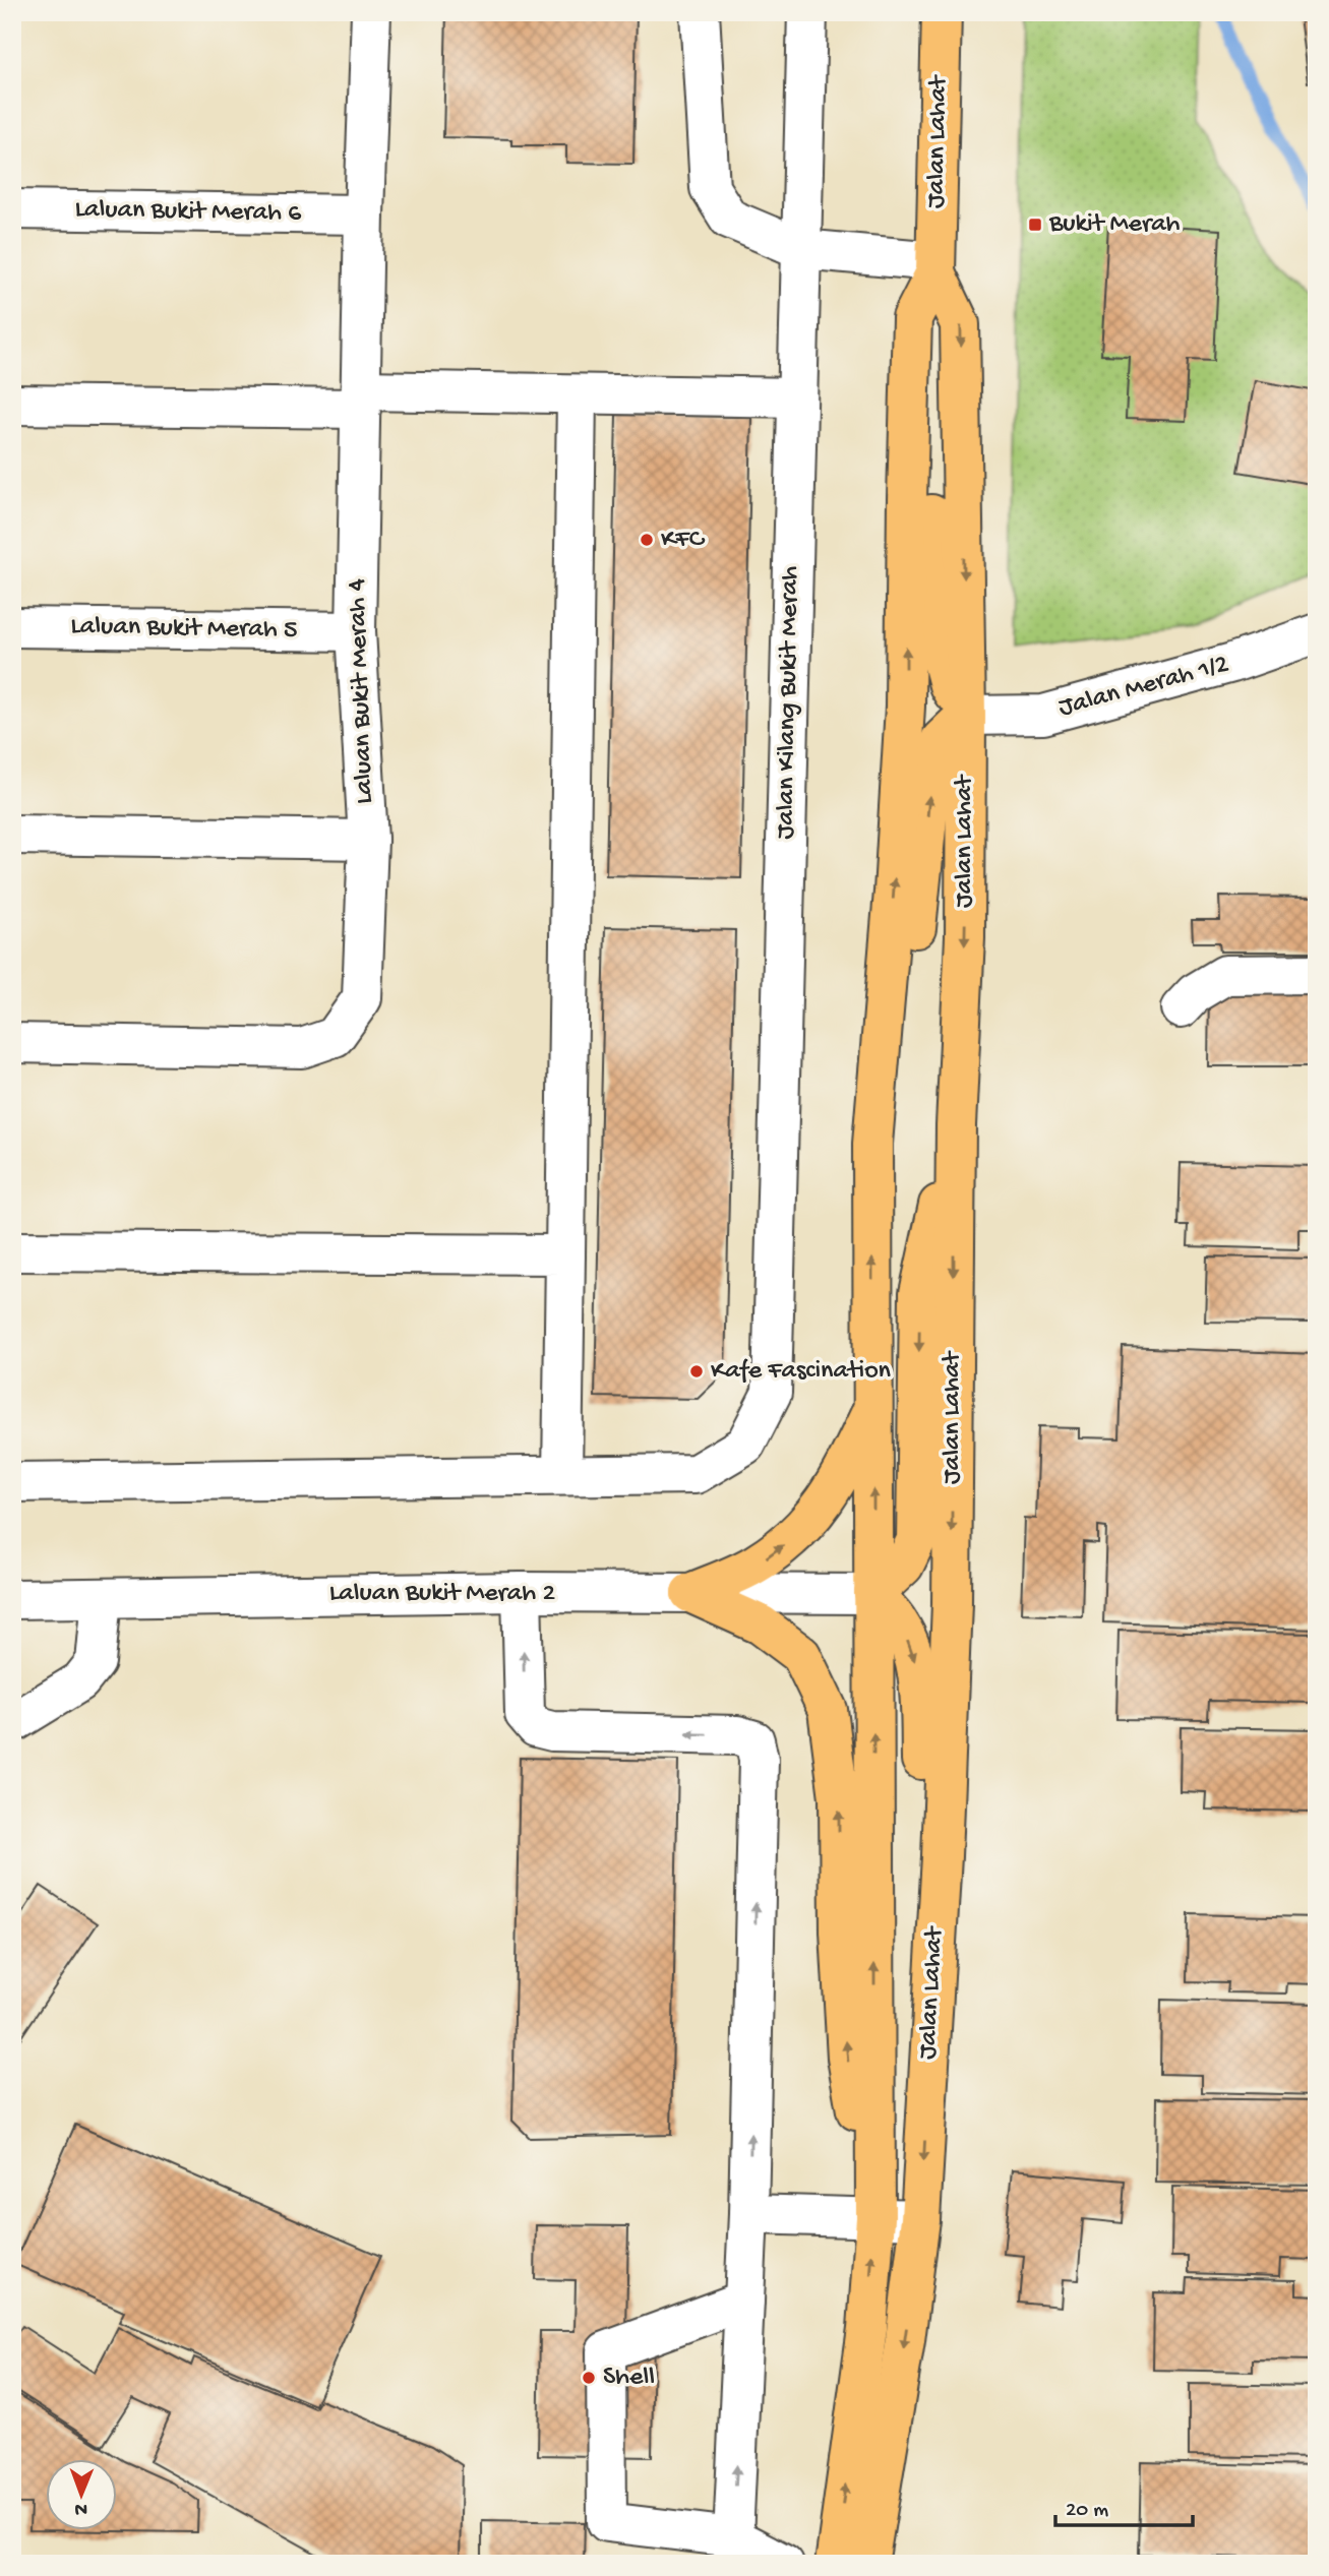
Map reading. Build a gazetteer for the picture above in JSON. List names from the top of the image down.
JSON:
{
  "streets": {
    "main road": ["Jalan Lahat"],
    "street": [
      "Laluan Bukit Merah 6",
      "Laluan Bukit Merah 5",
      "Jalan Merah 1/2",
      "Laluan Bukit Merah 4",
      "Jalan Kilang Bukit Merah",
      "Laluan Bukit Merah 2"
    ]
  },
  "crossings": [
    ["Jalan Lahat", "Jalan Merah 1/2"],
    ["Jalan Lahat", "Laluan Bukit Merah 2"],
    ["Laluan Bukit Merah 6", "Laluan Bukit Merah 4"],
    ["Laluan Bukit Merah 5", "Laluan Bukit Merah 4"]
  ],
  "places": {
    "transit": ["Bukit Merah"],
    "other": ["KFC", "Kafe Fascination", "Shell"]
  },
  "scale_bar": "20 m",
  "north": "bottom"
}
